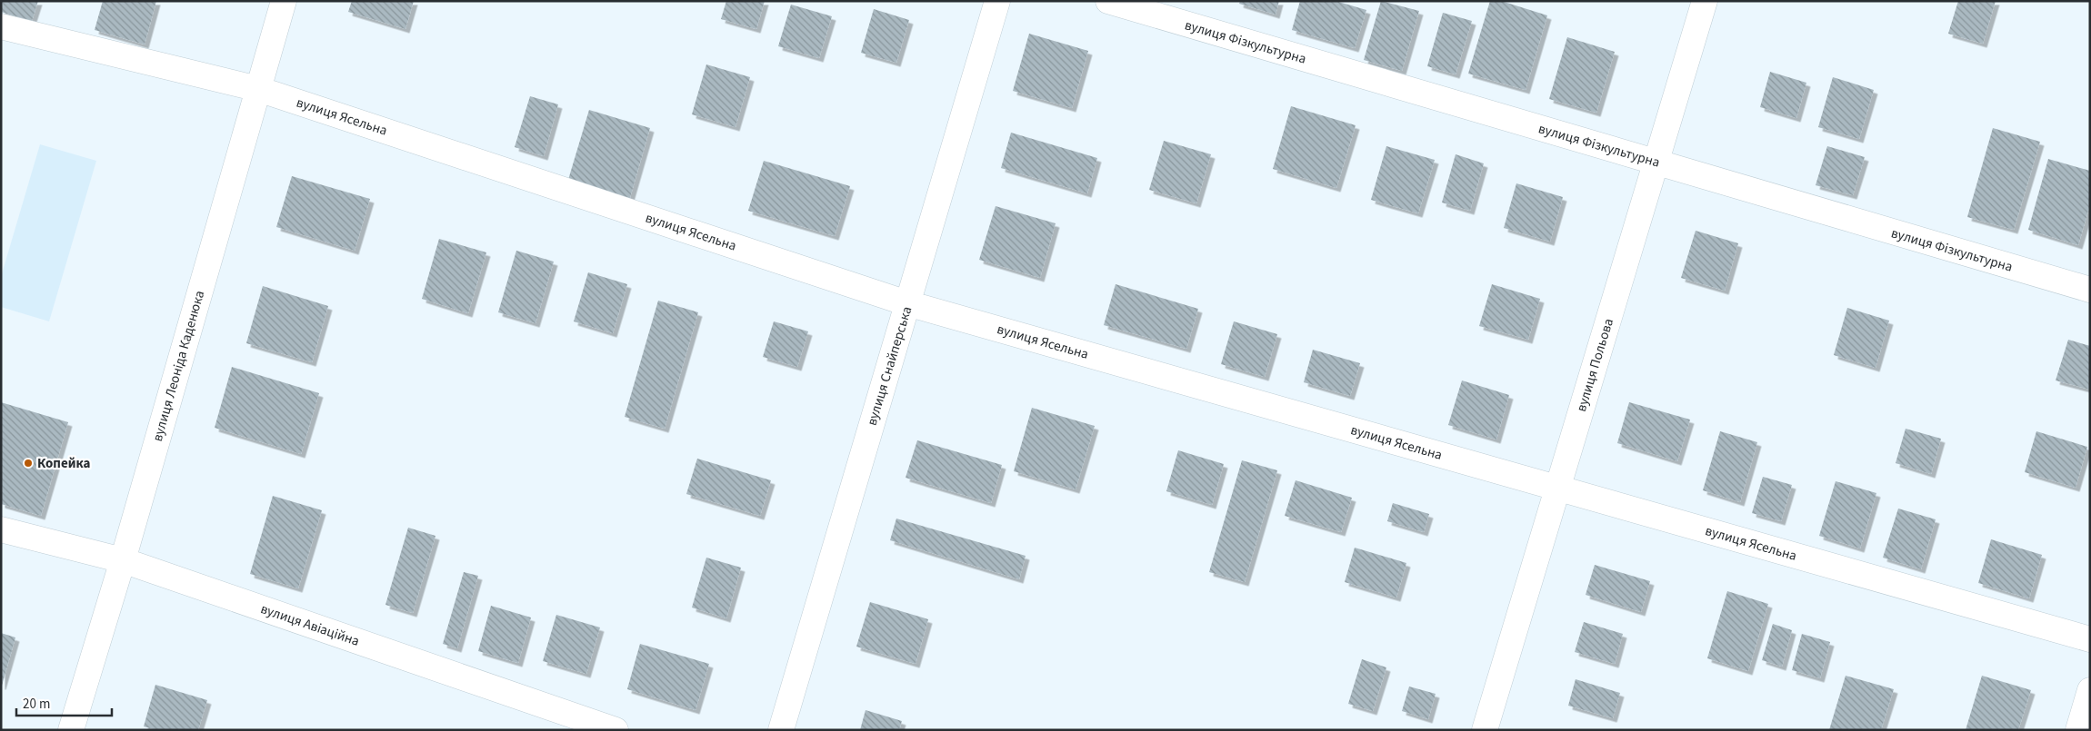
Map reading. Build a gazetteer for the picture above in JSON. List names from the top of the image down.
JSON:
{
  "streets": {
    "street": [
      "вулиця Фізкультурна",
      "вулиця Ясельна",
      "вулиця Польова",
      "вулиця Леоніда Каденюка",
      "вулиця Снайперська",
      "вулиця Авіаційна"
    ]
  },
  "crossings": [
    ["вулиця Фізкультурна", "вулиця Польова"],
    ["вулиця Ясельна", "вулиця Польова"],
    ["вулиця Ясельна", "вулиця Леоніда Каденюка"],
    ["вулиця Ясельна", "вулиця Снайперська"],
    ["вулиця Леоніда Каденюка", "вулиця Авіаційна"]
  ],
  "places": ["Копейка"],
  "scale_bar": "20 m"
}
